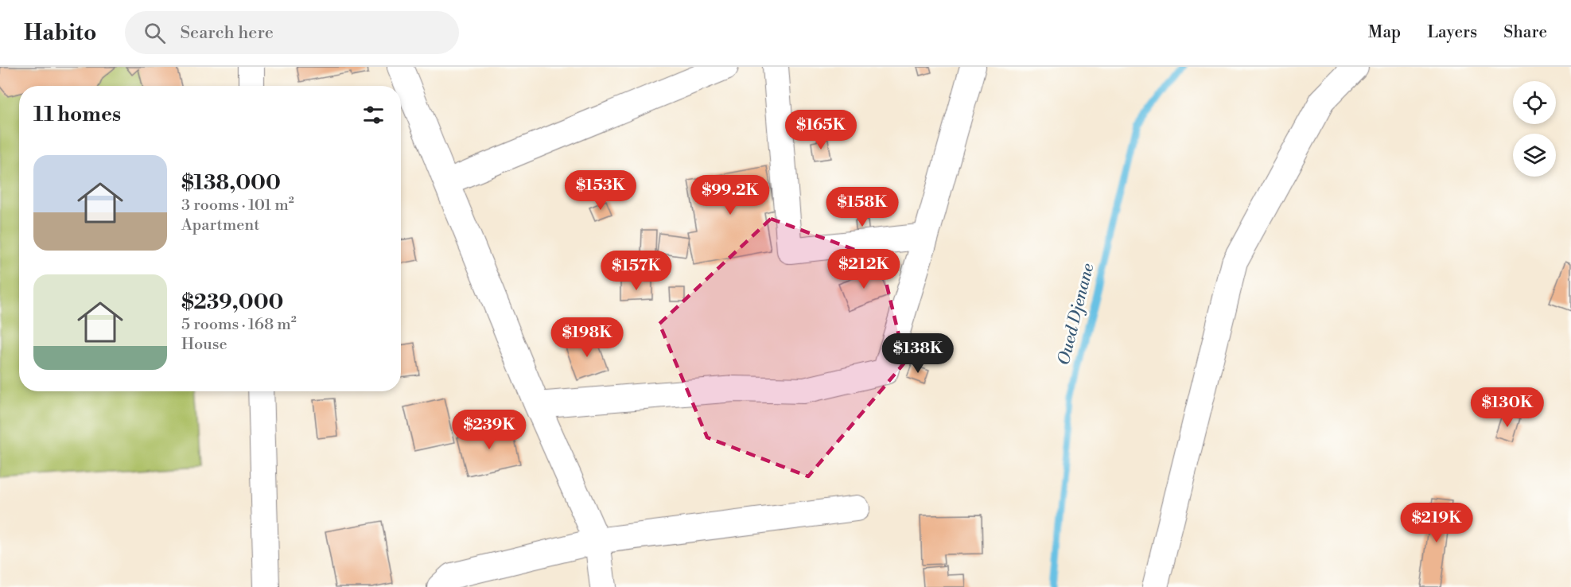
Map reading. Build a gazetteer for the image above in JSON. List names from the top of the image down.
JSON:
{
  "water": ["Oued Djenane"],
  "page": {
    "header": "Habito",
    "search": "Search here",
    "nav": ["Map", "Layers", "Share"],
    "heading": "11 homes",
    "price": [
      "$165K",
      "$153K",
      "$99.2K",
      "$158K",
      "$212K",
      "$157K",
      "$198K",
      "$138K",
      "$130K",
      "$239K",
      "$219K"
    ],
    "list": [
      {
        "name": "$138,000",
        "note": "3 rooms · 101 m² · Apartment"
      },
      {
        "name": "$239,000",
        "note": "5 rooms · 168 m² · House"
      }
    ]
  }
}
